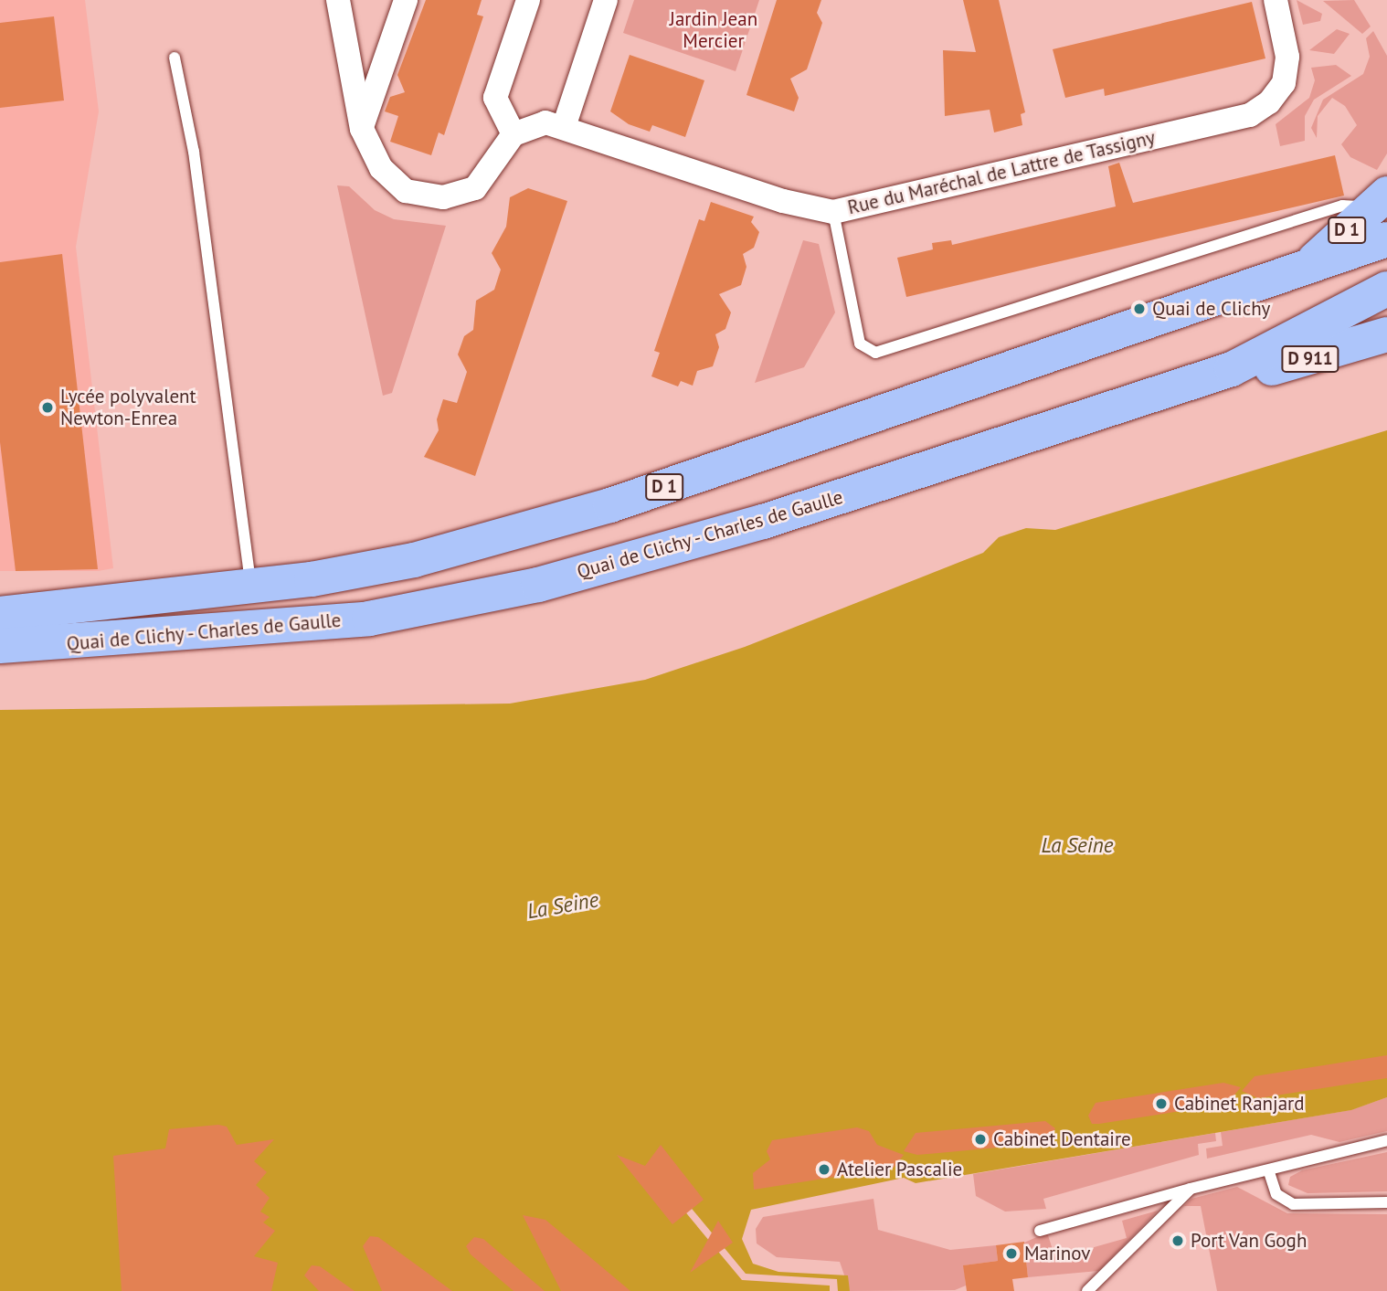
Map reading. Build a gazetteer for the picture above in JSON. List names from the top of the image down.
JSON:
{
  "streets": {
    "main road": ["D 1", "D 911", "Quai de Clichy - Charles de Gaulle"],
    "street": ["Rue du Maréchal de Lattre de Tassigny"]
  },
  "crossings": [
    ["D 1", "Quai de Clichy - Charles de Gaulle"],
    ["D 911", "Quai de Clichy - Charles de Gaulle"]
  ],
  "water": ["La Seine"],
  "parks": ["Jardin Jean Mercier"],
  "places": [
    "Quai de Clichy",
    "Lycée polyvalent Newton-Enrea",
    "Cabinet Ranjard",
    "Cabinet Dentaire",
    "Atelier Pascalie",
    "Port Van Gogh",
    "Marinov"
  ]
}
